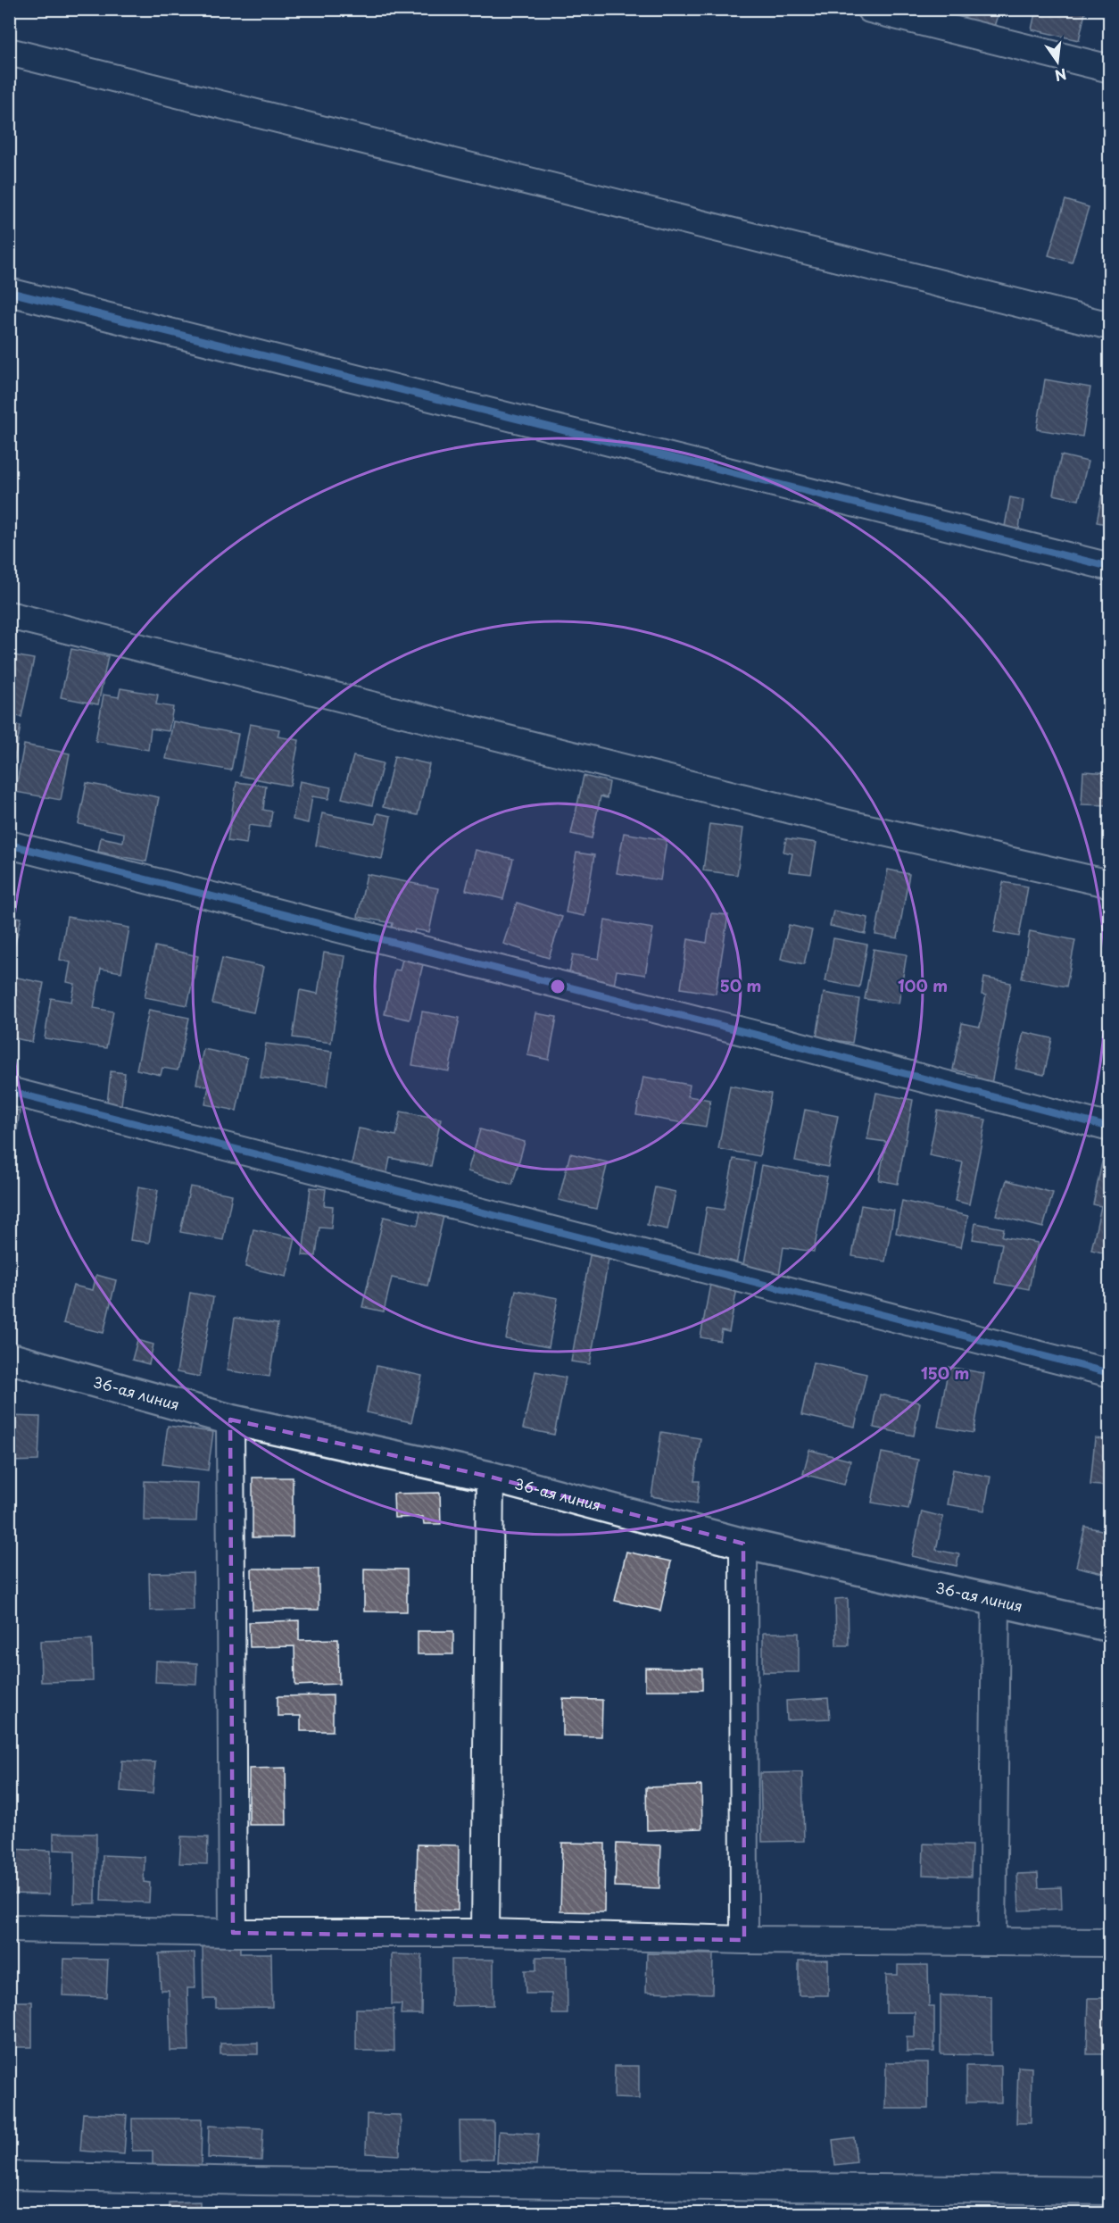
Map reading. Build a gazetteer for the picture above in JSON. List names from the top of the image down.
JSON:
{
  "streets": {
    "street": ["36-ая линия"]
  },
  "north": "bottom",
  "rings": ["50 m", "100 m", "150 m"]
}
